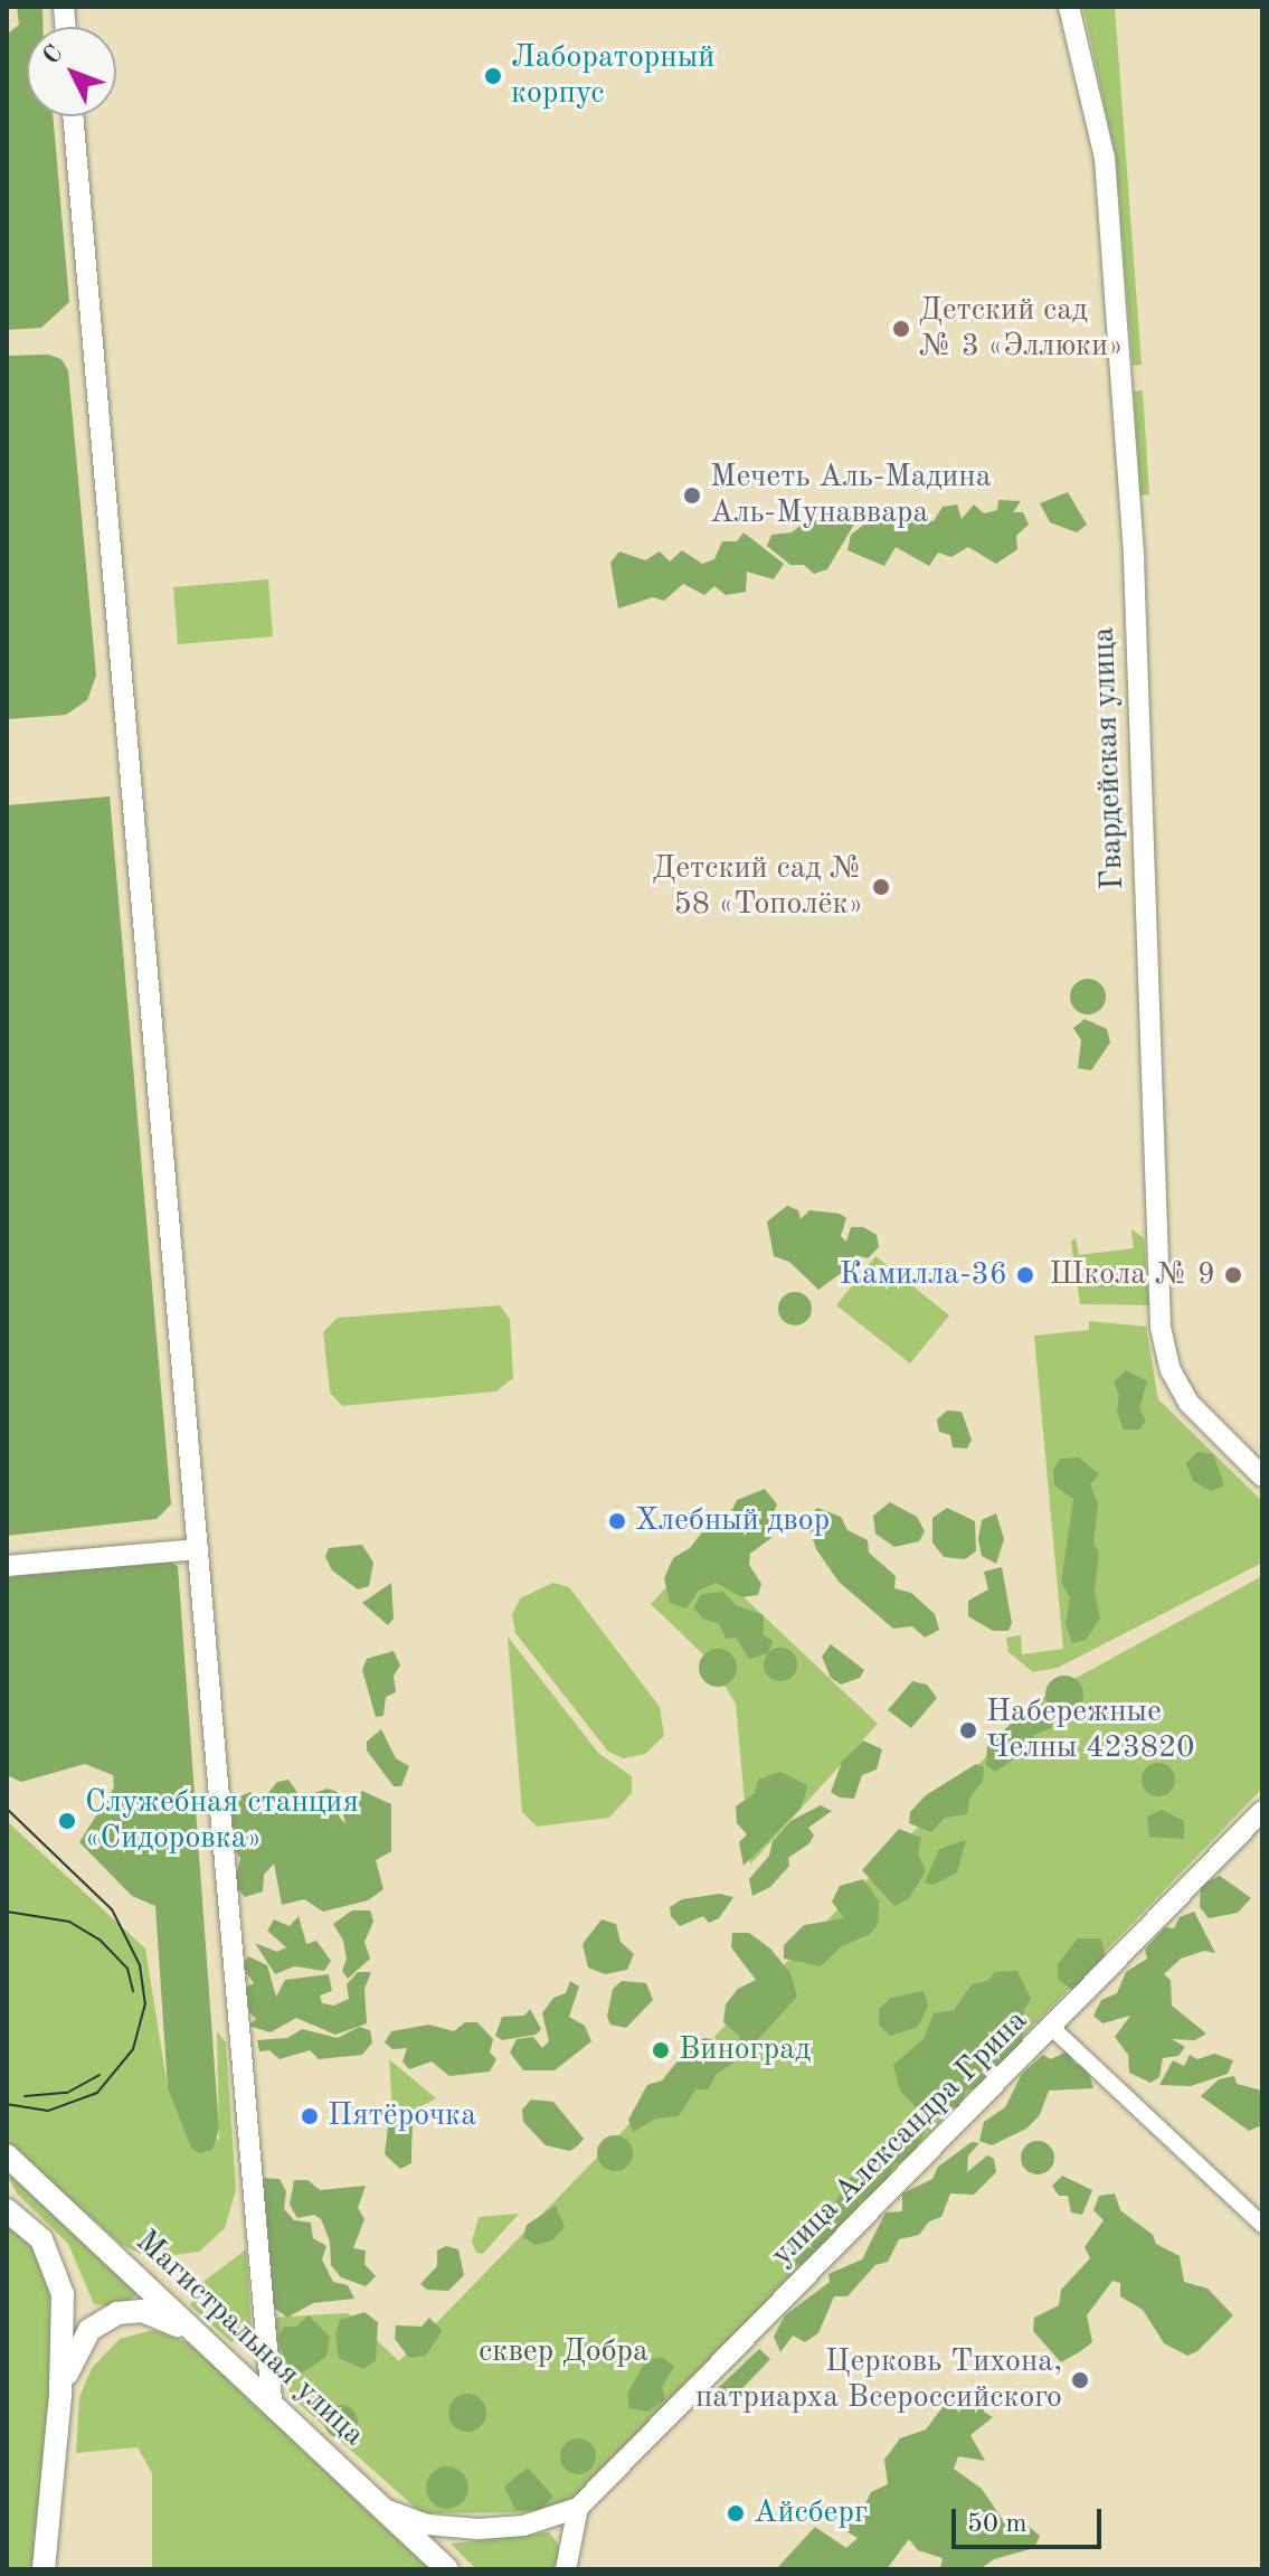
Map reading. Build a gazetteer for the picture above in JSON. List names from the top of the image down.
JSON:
{
  "streets": {
    "main road": ["Магистральная улица"],
    "street": ["Гвардейская улица", "улица Александра Грина"]
  },
  "parks": ["сквер Добра"],
  "places": [
    "Лабораторный корпус",
    "Детский сад № 3 «Эллюки»",
    "Мечеть Аль-Мадина Аль-Мунаввара",
    "Детский сад № 58 «Тополёк»",
    "Камилла-36",
    "Школа № 9",
    "Хлебный двор",
    "Набережные Челны 423820",
    "Служебная станция «Сидоровка»",
    "Виноград",
    "Пятёрочка",
    "Церковь Тихона, патриарха Всероссийского",
    "Айсберг"
  ],
  "scale_bar": "50 m",
  "north": "top left"
}
